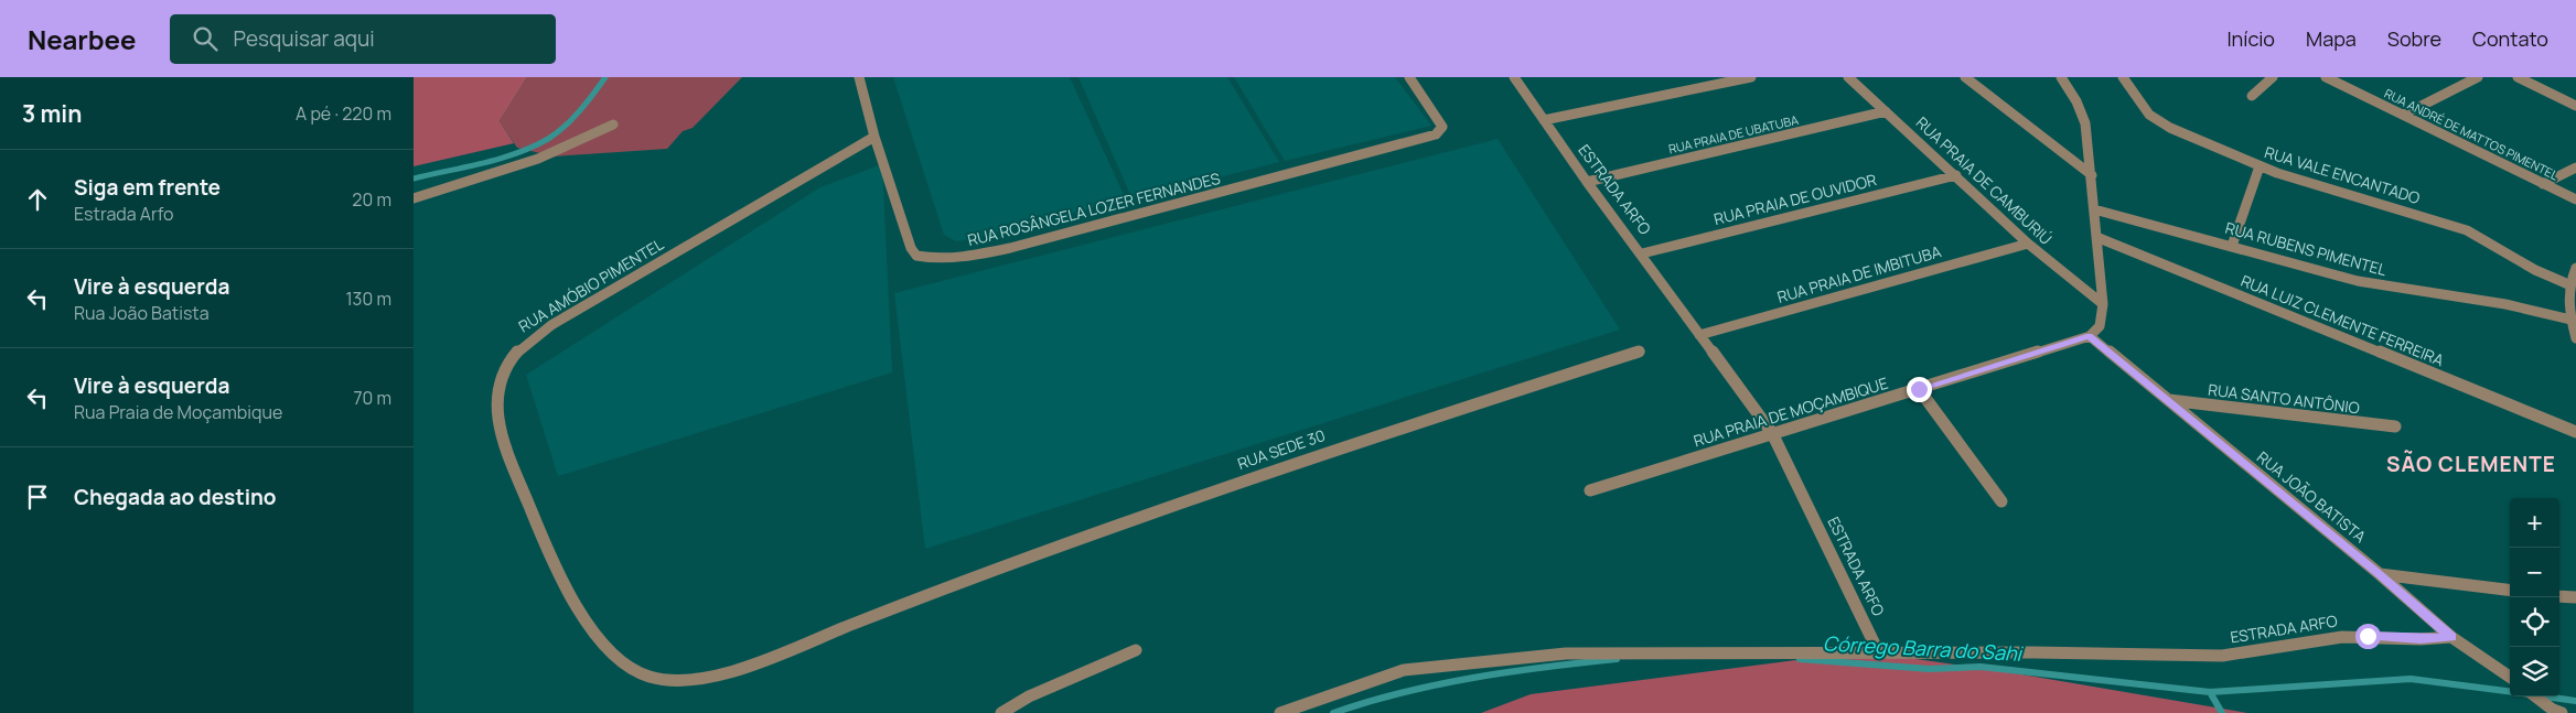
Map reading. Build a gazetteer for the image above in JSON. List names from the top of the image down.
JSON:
{
  "streets": {
    "street": [
      "RUA PRAIA DE UBATUBA",
      "RUA ANDRÉ DE MATTOS PIMENTEL",
      "RUA VALE ENCANTADO",
      "RUA PRAIA DE CAMBURIÚ",
      "ESTRADA ARFO",
      "RUA PRAIA DE OUVIDOR",
      "RUA ROSÂNGELA LOZER FERNANDES",
      "RUA RUBENS PIMENTEL",
      "RUA PRAIA DE IMBITUBA",
      "RUA AMÓBIO PIMENTEL",
      "RUA LUIZ CLEMENTE FERREIRA",
      "RUA SANTO ANTÔNIO",
      "RUA PRAIA DE MOÇAMBIQUE",
      "RUA SEDE 30",
      "RUA JOÃO BATISTA"
    ]
  },
  "crossings": [
    ["RUA PRAIA DE UBATUBA", "RUA PRAIA DE CAMBURIÚ"],
    ["RUA PRAIA DE UBATUBA", "ESTRADA ARFO"],
    ["RUA PRAIA DE CAMBURIÚ", "RUA PRAIA DE OUVIDOR"],
    ["RUA PRAIA DE CAMBURIÚ", "RUA PRAIA DE IMBITUBA"],
    ["ESTRADA ARFO", "RUA PRAIA DE OUVIDOR"],
    ["ESTRADA ARFO", "RUA PRAIA DE IMBITUBA"],
    ["ESTRADA ARFO", "RUA PRAIA DE MOÇAMBIQUE"],
    ["ESTRADA ARFO", "RUA JOÃO BATISTA"],
    ["RUA ROSÂNGELA LOZER FERNANDES", "RUA AMÓBIO PIMENTEL"],
    ["RUA AMÓBIO PIMENTEL", "RUA SEDE 30"],
    ["RUA SANTO ANTÔNIO", "RUA JOÃO BATISTA"],
    ["RUA PRAIA DE MOÇAMBIQUE", "RUA JOÃO BATISTA"]
  ],
  "districts": ["SÃO CLEMENTE"],
  "water": ["Córrego Barra do Sahi"],
  "page": {
    "header": "Nearbee",
    "search": "Pesquisar aqui",
    "nav": [
      "Início",
      "Mapa",
      "Sobre",
      "Contato"
    ],
    "heading": ["3 min", "A pé · 220 m"],
    "list": [
      ["Siga em frente", "Estrada Arfo", "20 m"],
      ["Vire à esquerda", "Rua João Batista", "130 m"],
      ["Vire à esquerda", "Rua Praia de Moçambique", "70 m"],
      "Chegada ao destino"
    ],
    "map_buttons": ["+", "−"]
  }
}
